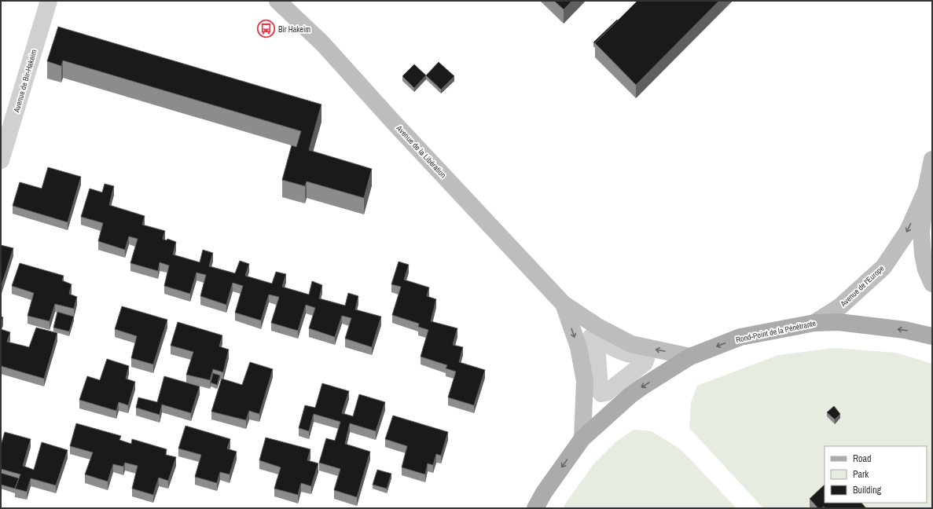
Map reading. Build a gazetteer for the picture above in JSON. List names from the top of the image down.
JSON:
{
  "streets": {
    "main road": ["Rond-Point de la Pénétrante"],
    "street": ["Avenue de Bir-Hakeim", "Avenue de la Libération", "Avenue de l'Europe"]
  },
  "crossings": [
    ["Avenue de la Libération", "Rond-Point de la Pénétrante"],
    ["Avenue de l'Europe", "Rond-Point de la Pénétrante"]
  ],
  "one_way": ["Avenue de l'Europe", "Rond-Point de la Pénétrante"],
  "places": {
    "bus stop": ["Bir Hakeim"]
  },
  "legend": ["Road", "Park", "Building"]
}
